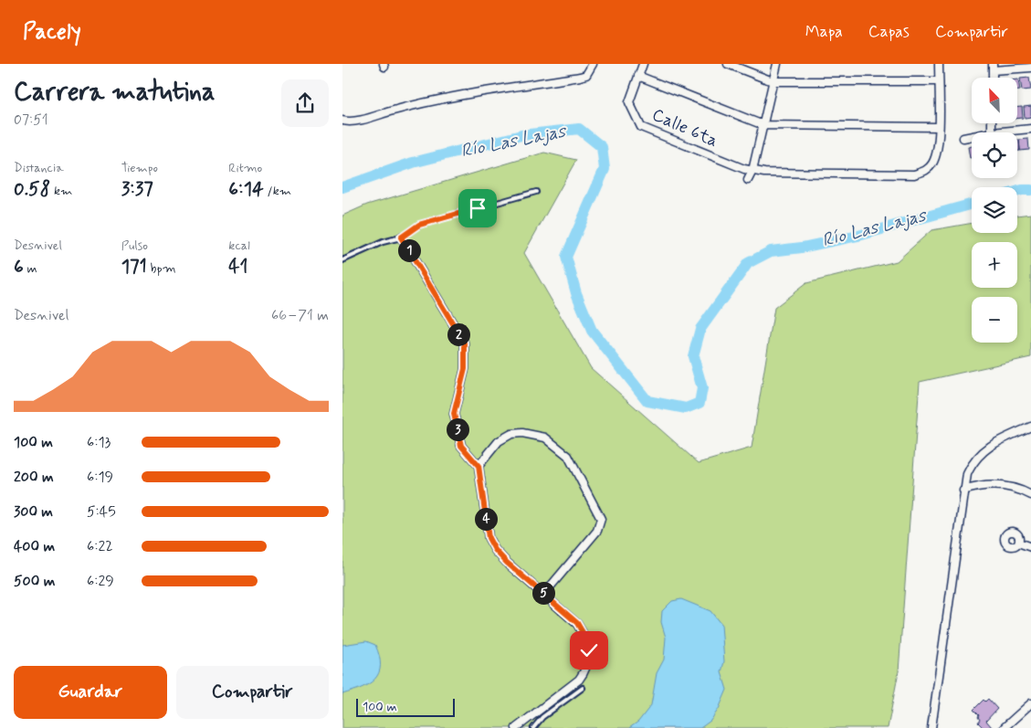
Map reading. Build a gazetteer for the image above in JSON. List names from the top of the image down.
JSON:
{
  "streets": {
    "street": ["Calle 6ta"]
  },
  "water": ["Río Las Lajas"],
  "scale_bar": "100 m",
  "north": "top left",
  "page": {
    "header": "Pacely",
    "nav": ["Mapa", "Capas", "Compartir"],
    "heading": ["Carrera matutina", "07:51"],
    "map_buttons": ["+", "−"],
    "stats": [
      ["Distancia", "0.58 km"],
      ["Tiempo", "3:37"],
      ["Ritmo", "6:14 /km"],
      ["Desnivel", "6 m"],
      ["Pulso", "171 bpm"],
      ["kcal", "41"]
    ],
    "pins": [
      "1",
      "2",
      "3",
      "4",
      "5"
    ],
    "chart": ["Desnivel", "66–71 m"],
    "list": [
      {
        "name": "100 m",
        "note": "6:13"
      },
      {
        "name": "200 m",
        "note": "6:19"
      },
      {
        "name": "300 m",
        "note": "5:45"
      },
      {
        "name": "400 m",
        "note": "6:22"
      },
      {
        "name": "500 m",
        "note": "6:29"
      }
    ],
    "buttons": ["Guardar", "Compartir"],
    "scale": "100 m"
  }
}
